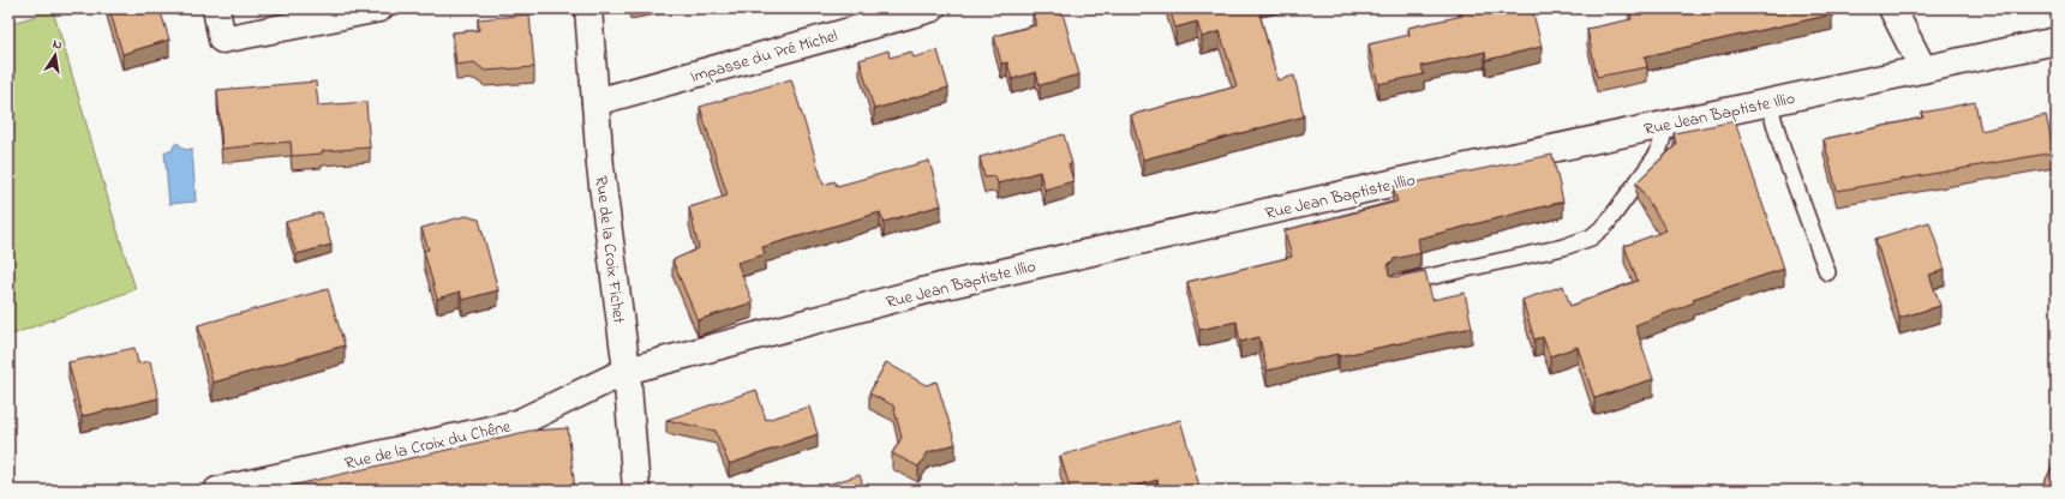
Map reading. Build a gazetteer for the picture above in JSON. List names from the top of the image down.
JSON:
{
  "streets": {
    "street": [
      "Impasse du Pré Michel",
      "Rue Jean Baptiste Illio",
      "Rue de la Croix Fichet",
      "Rue de la Croix du Chêne"
    ]
  },
  "crossings": [
    ["Impasse du Pré Michel", "Rue de la Croix Fichet"],
    ["Rue Jean Baptiste Illio", "Rue de la Croix Fichet"],
    ["Rue Jean Baptiste Illio", "Rue de la Croix du Chêne"],
    ["Rue de la Croix Fichet", "Rue de la Croix du Chêne"]
  ],
  "north": "top"
}
